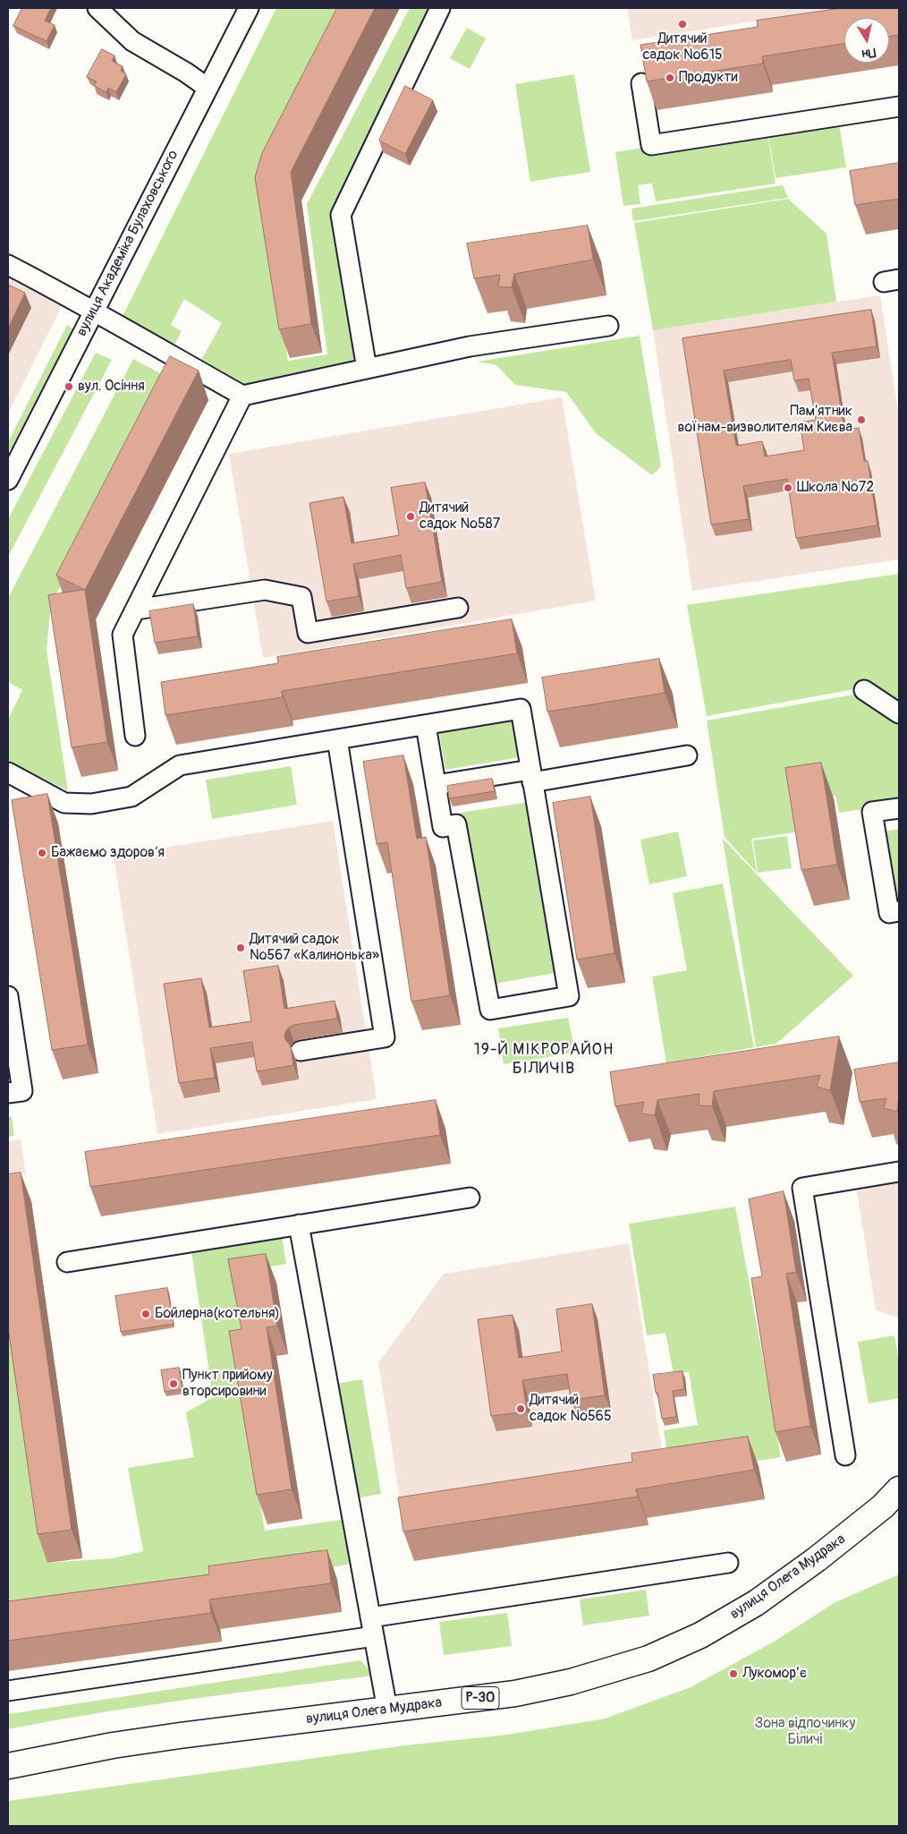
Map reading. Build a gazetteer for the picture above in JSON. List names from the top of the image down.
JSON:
{
  "streets": {
    "main road": ["вулиця Олега Мудрака", "Р-30"],
    "street": ["вулиця Академіка Булаховського"]
  },
  "districts": ["19-Й МІКРОРАЙОН БІЛИЧІВ"],
  "parks": ["Зона відпочинку Біличі"],
  "places": [
    "Дитячий садок №615",
    "Продукти",
    "вул. Осіння",
    "Пам'ятник воїнам-визволителям Києва",
    "Школа №72",
    "Дитячий садок №587",
    "Бажаємо здоровʼя",
    "Дитячий садок №567 «Калинонька»",
    "Бойлерна(котельня)",
    "Пункт прийому вторсировини",
    "Дитячий садок №565",
    "Лукомор’є"
  ],
  "north": "bottom"
}
